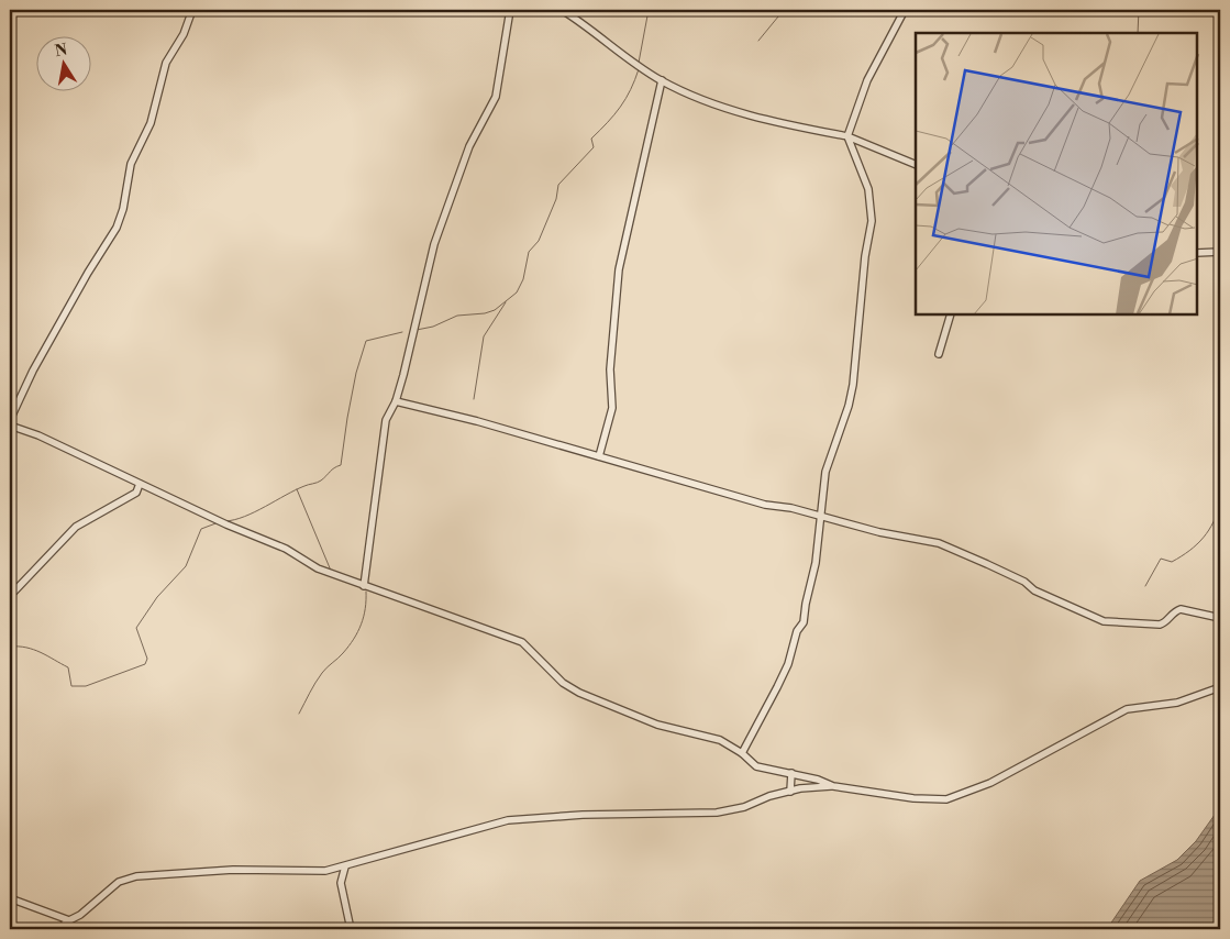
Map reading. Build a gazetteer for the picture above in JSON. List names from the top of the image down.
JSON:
{
  "north": "top"
}
